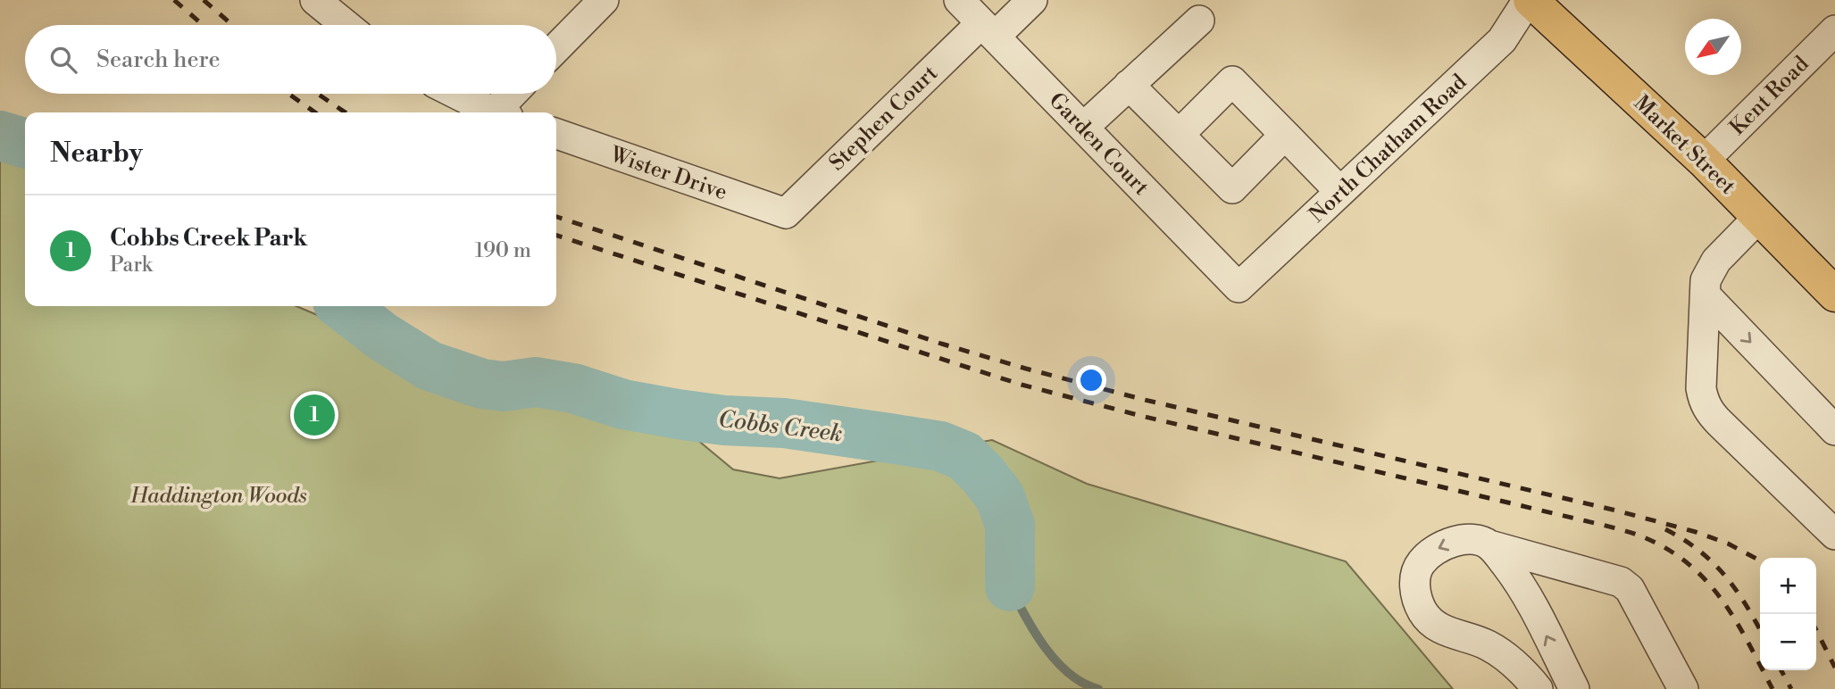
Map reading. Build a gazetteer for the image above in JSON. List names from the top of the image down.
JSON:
{
  "streets": {
    "main road": ["Market Street"],
    "street": [
      "Kent Road",
      "Stephen Court",
      "Garden Court",
      "North Chatham Road",
      "Wister Drive"
    ]
  },
  "crossings": [
    ["Kent Road", "Market Street"],
    ["Stephen Court", "Garden Court"],
    ["Stephen Court", "Wister Drive"],
    ["Garden Court", "North Chatham Road"],
    ["Market Street", "North Chatham Road"]
  ],
  "water": ["Cobbs Creek"],
  "parks": ["Haddington Woods"],
  "north": "bottom left",
  "page": {
    "search": "Search here",
    "heading": "Nearby",
    "list": [
      {
        "mark": "1",
        "name": "Cobbs Creek Park",
        "note": "Park",
        "value": "190 m"
      }
    ],
    "pins": "1",
    "map_buttons": ["+", "−"]
  }
}
